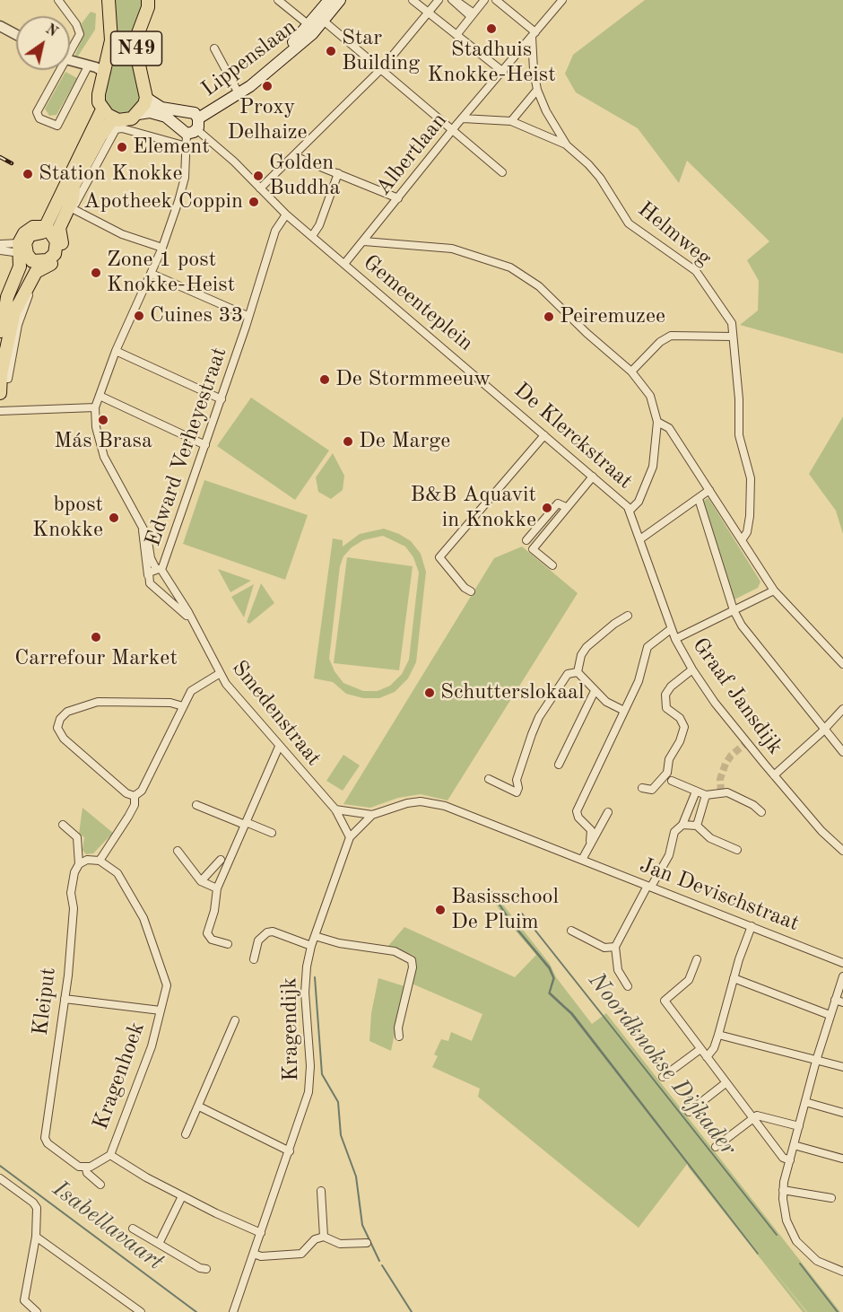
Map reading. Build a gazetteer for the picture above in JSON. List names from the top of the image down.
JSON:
{
  "streets": {
    "main road": ["N49", "Lippenslaan"],
    "street": [
      "Albertlaan",
      "Helmweg",
      "Gemeenteplein",
      "De Klerckstraat",
      "Edward Verheyestraat",
      "Graaf Jansdijk",
      "Smedenstraat",
      "Jan Devischstraat",
      "Kleiput",
      "Kragendijk",
      "Kragenhoek"
    ]
  },
  "crossings": [
    ["Lippenslaan", "Gemeenteplein"],
    ["Albertlaan", "Helmweg"],
    ["Albertlaan", "Gemeenteplein"],
    ["Gemeenteplein", "De Klerckstraat"],
    ["Gemeenteplein", "Edward Verheyestraat"],
    ["De Klerckstraat", "Graaf Jansdijk"],
    ["Edward Verheyestraat", "Smedenstraat"],
    ["Smedenstraat", "Jan Devischstraat"],
    ["Smedenstraat", "Kragendijk"],
    ["Jan Devischstraat", "Kragendijk"],
    ["Kragendijk", "Kragenhoek"]
  ],
  "water": ["Noordknokse Dijkader", "Isabellavaart"],
  "places": [
    "Stadhuis Knokke-Heist",
    "Star Building",
    "Proxy Delhaize",
    "Element",
    "Station Knokke",
    "Golden Buddha",
    "Apotheek Coppin",
    "Zone 1 post Knokke-Heist",
    "Cuines 33",
    "Peiremuzee",
    "De Stormmeeuw",
    "Más Brasa",
    "De Marge",
    "B&B Aquavit in Knokke",
    "bpost Knokke",
    "Carrefour Market",
    "Schutterslokaal",
    "Basisschool De Pluim"
  ],
  "north": "top right"
}
